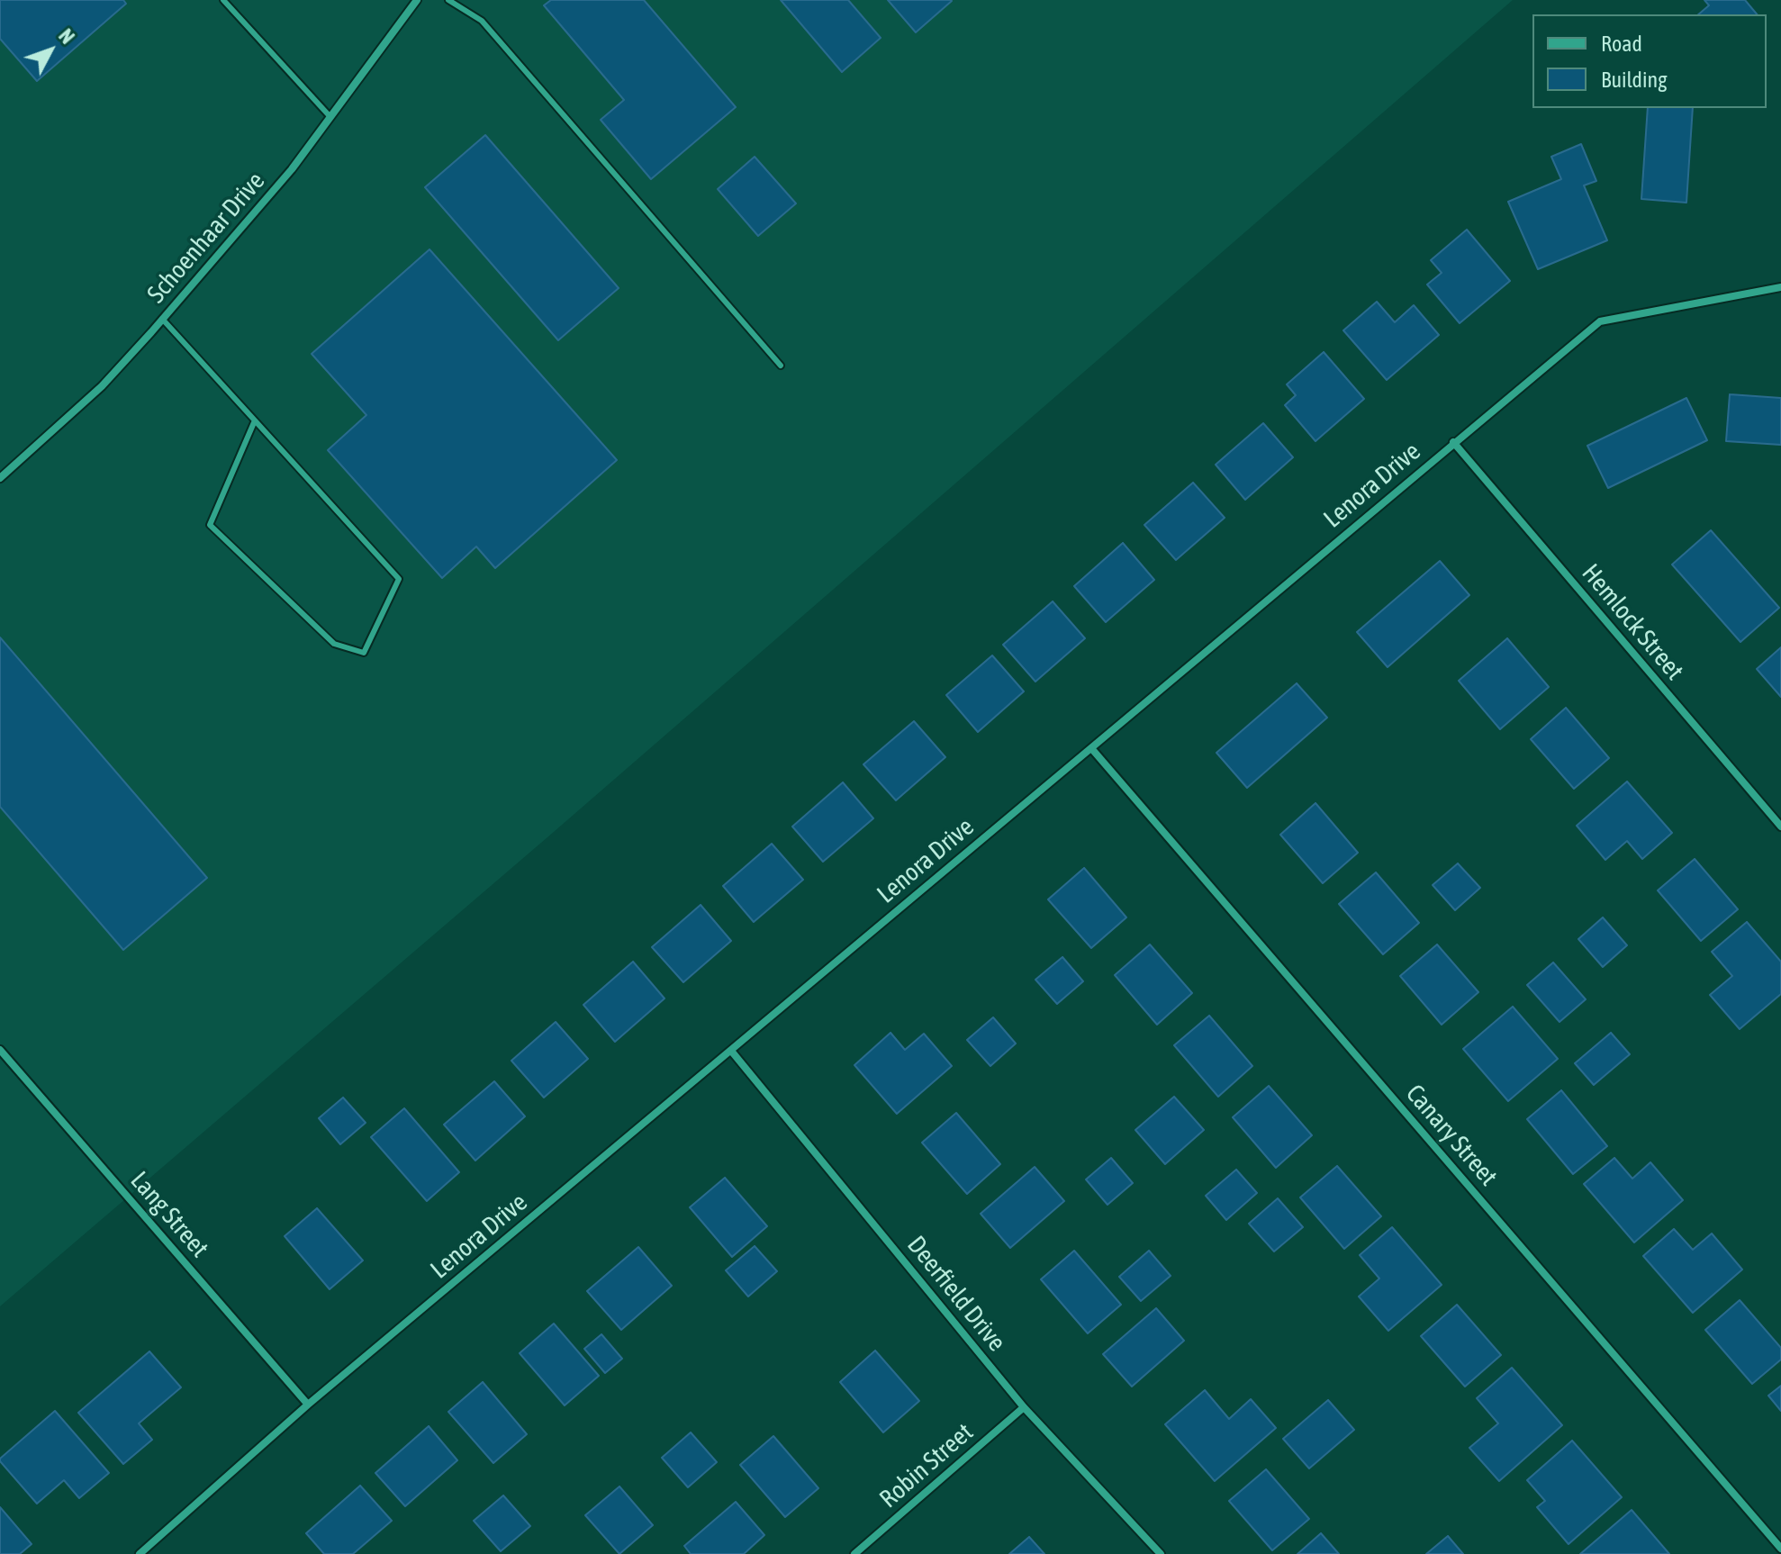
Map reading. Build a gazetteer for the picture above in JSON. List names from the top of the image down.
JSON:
{
  "streets": {
    "street": [
      "Schoenhaar Drive",
      "Lenora Drive",
      "Hemlock Street",
      "Canary Street",
      "Lang Street",
      "Deerfield Drive",
      "Robin Street"
    ]
  },
  "crossings": [
    ["Lenora Drive", "Hemlock Street"],
    ["Lenora Drive", "Canary Street"],
    ["Lenora Drive", "Lang Street"],
    ["Lenora Drive", "Deerfield Drive"],
    ["Deerfield Drive", "Robin Street"]
  ],
  "legend": ["Road", "Building"],
  "north": "top right"
}
